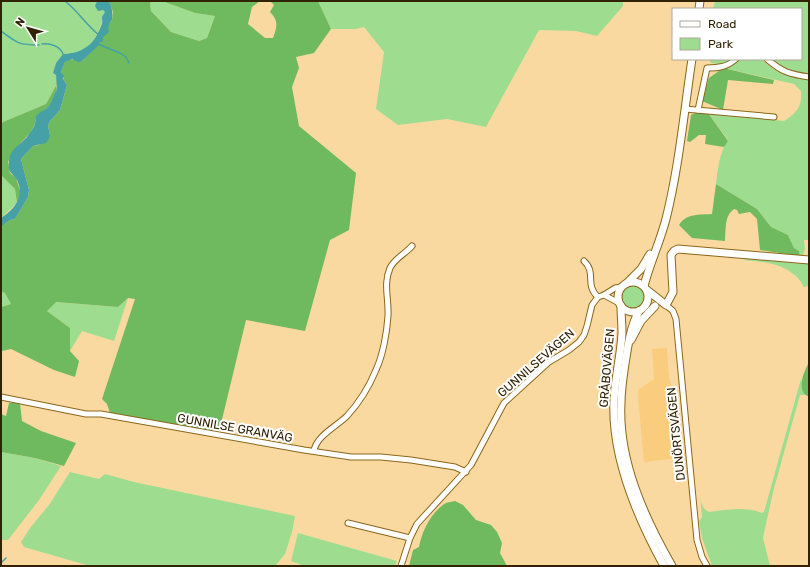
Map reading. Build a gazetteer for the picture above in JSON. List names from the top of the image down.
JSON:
{
  "streets": {
    "main road": ["GRÅBOVÄGEN", "DUNÖRTSVÄGEN"],
    "street": ["GUNNILSEVÄGEN", "GUNNILSE GRANVÄG"]
  },
  "crossings": [
    ["GUNNILSEVÄGEN", "GUNNILSE GRANVÄG"],
    ["GRÅBOVÄGEN", "DUNÖRTSVÄGEN"]
  ],
  "legend": ["Road", "Park"],
  "north": "top left"
}
